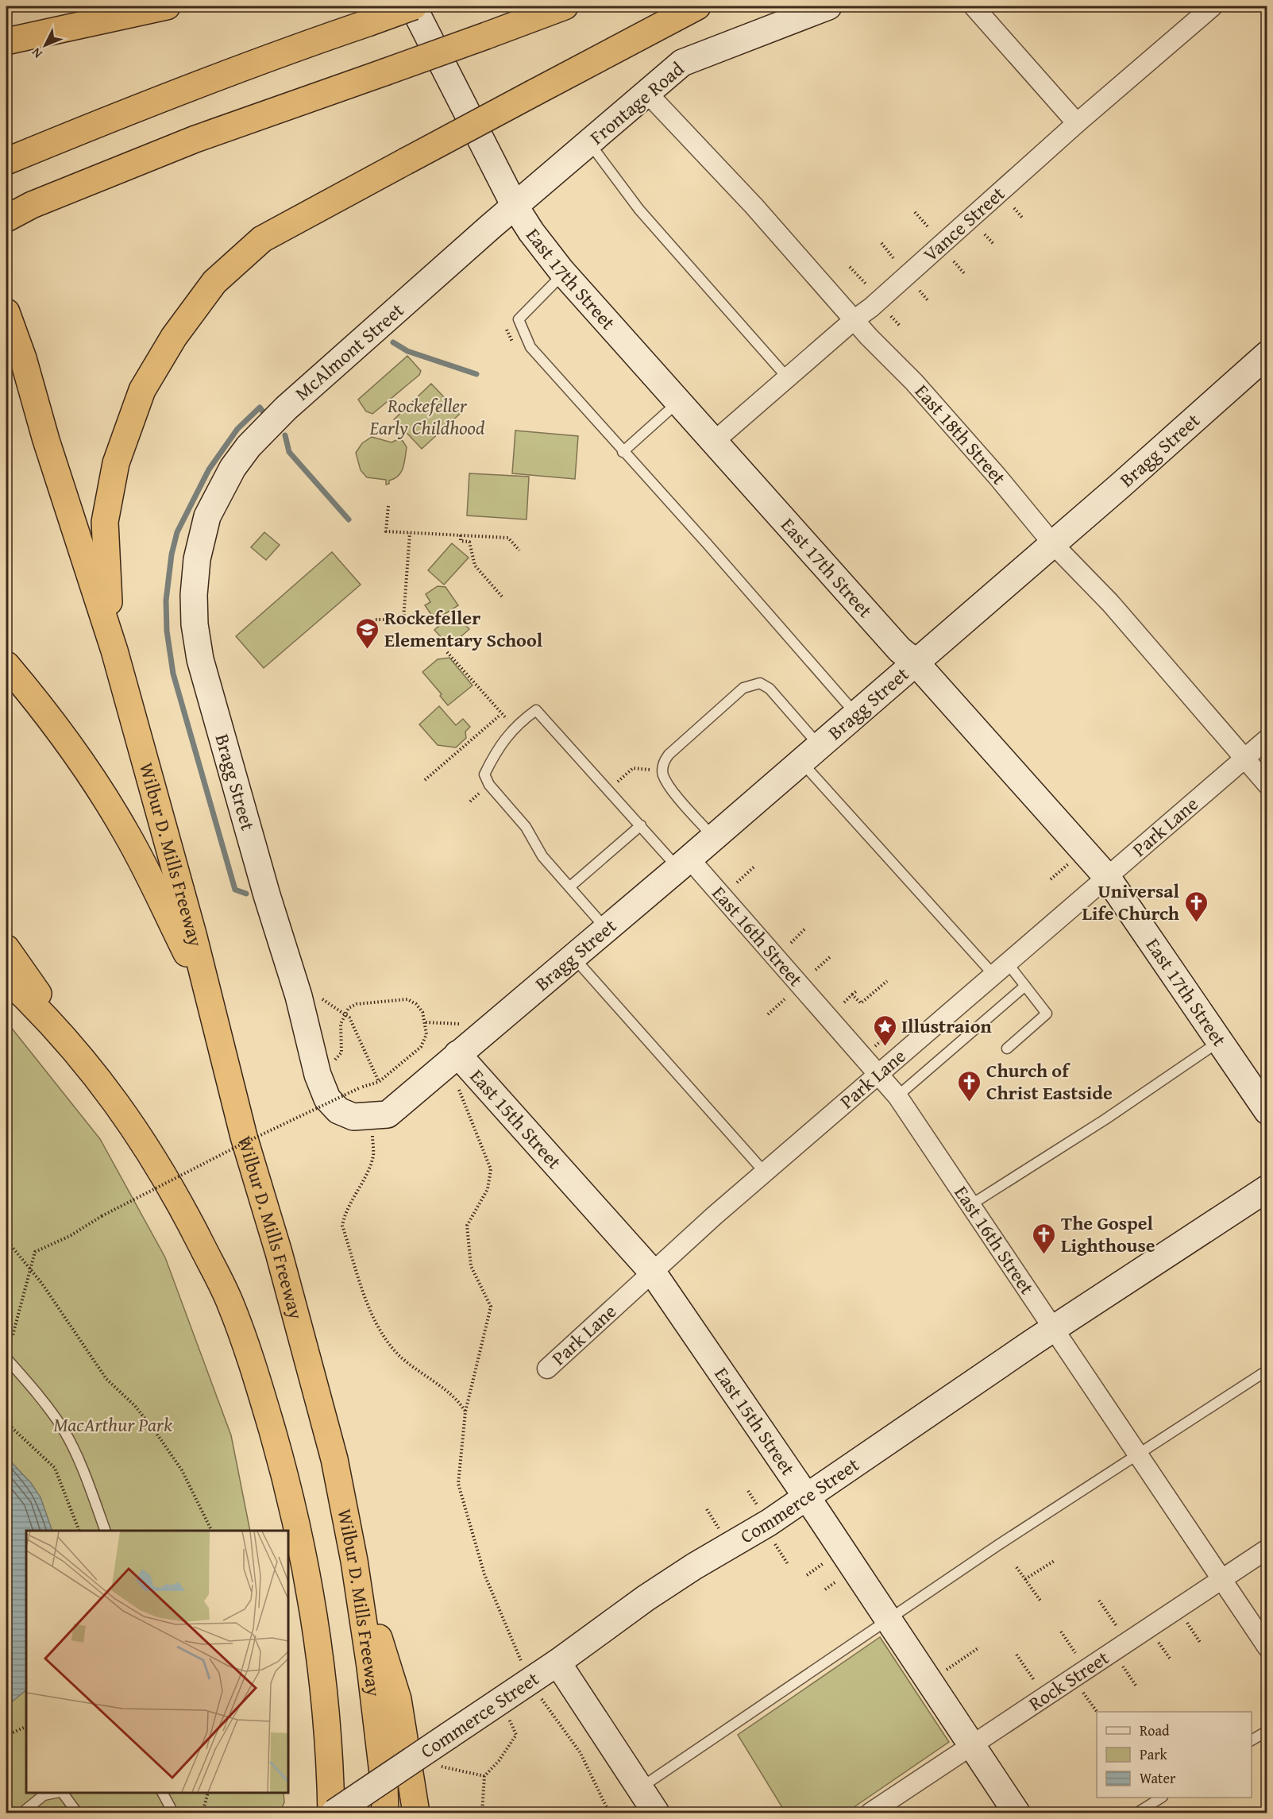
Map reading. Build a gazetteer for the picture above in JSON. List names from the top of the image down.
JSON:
{
  "streets": {
    "highway": ["Wilbur D. Mills Freeway"],
    "street": [
      "Frontage Road",
      "Vance Street",
      "East 17th Street",
      "McAlmont Street",
      "East 18th Street",
      "Bragg Street",
      "Park Lane",
      "East 16th Street",
      "East 15th Street",
      "Commerce Street",
      "Rock Street"
    ]
  },
  "crossings": [
    ["Frontage Road", "East 17th Street"],
    ["Frontage Road", "McAlmont Street"],
    ["Frontage Road", "East 18th Street"],
    ["Vance Street", "East 17th Street"],
    ["Vance Street", "East 18th Street"],
    ["East 17th Street", "McAlmont Street"],
    ["East 17th Street", "Bragg Street"],
    ["East 17th Street", "Park Lane"],
    ["McAlmont Street", "Bragg Street"],
    ["East 18th Street", "Bragg Street"],
    ["East 18th Street", "Park Lane"],
    ["Bragg Street", "East 16th Street"],
    ["Bragg Street", "East 15th Street"],
    ["Park Lane", "East 16th Street"],
    ["Park Lane", "East 15th Street"],
    ["East 16th Street", "Commerce Street"],
    ["East 16th Street", "Rock Street"],
    ["East 15th Street", "Commerce Street"],
    ["East 15th Street", "Rock Street"]
  ],
  "parks": ["Rockefeller Early Childhood", "MacArthur Park"],
  "places": {
    "school or university": ["Rockefeller Elementary School"],
    "church": ["Universal Life Church", "Church of Christ Eastside", "The Gospel Lighthouse"],
    "place": ["Illustraion"]
  },
  "legend": ["Road", "Park", "Water"],
  "north": "bottom left"
}
